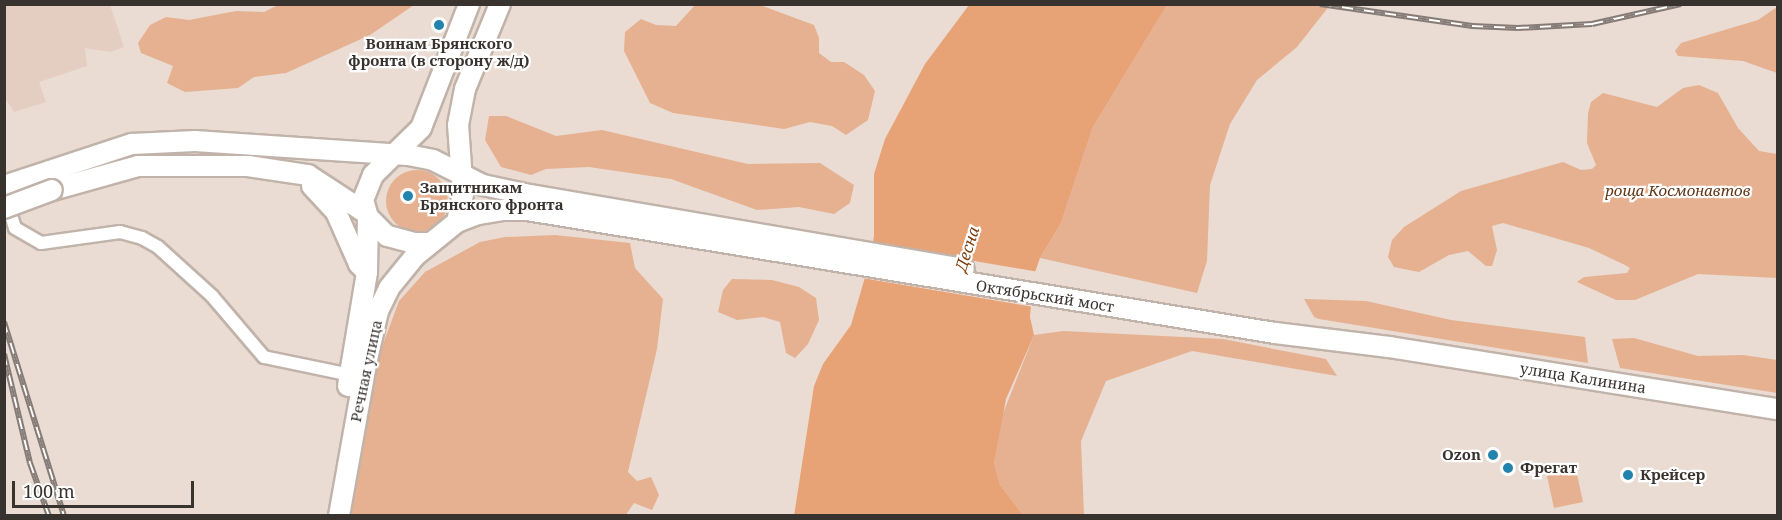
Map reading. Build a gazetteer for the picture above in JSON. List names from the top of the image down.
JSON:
{
  "streets": {
    "main road": ["Октябрьский мост", "Речная улица", "улица Калинина"]
  },
  "crossings": [
    ["Октябрьский мост", "улица Калинина"]
  ],
  "water": ["Десна"],
  "parks": ["роща Космонавтов"],
  "places": [
    "Воинам Брянского фронта (в сторону ж/д)",
    "Защитникам Брянского фронта",
    "Ozon",
    "Фрегат",
    "Крейсер"
  ],
  "scale_bar": "100 m"
}
